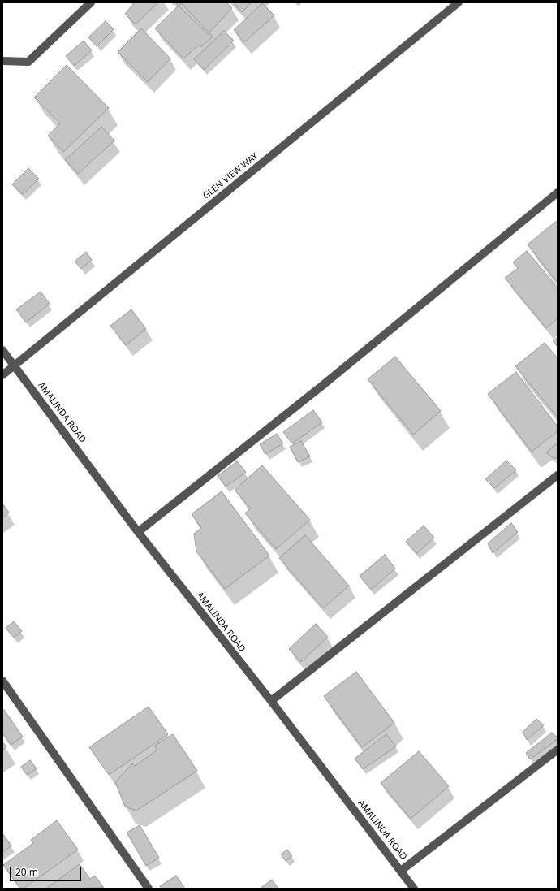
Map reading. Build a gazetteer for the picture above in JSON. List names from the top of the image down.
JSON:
{
  "streets": {
    "street": ["GLEN VIEW WAY", "AMALINDA ROAD"]
  },
  "crossings": [
    ["GLEN VIEW WAY", "AMALINDA ROAD"]
  ],
  "scale_bar": "20 m"
}
